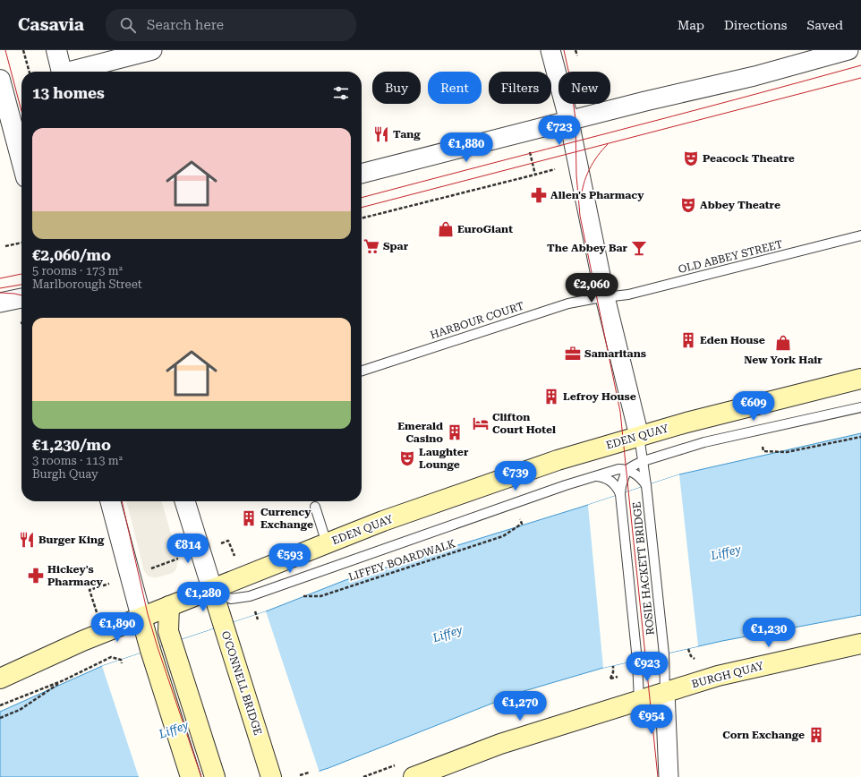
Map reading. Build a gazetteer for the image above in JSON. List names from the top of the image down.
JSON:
{
  "streets": {
    "main road": ["EDEN QUAY", "BURGH QUAY", "O'CONNELL BRIDGE"],
    "lane": ["OLD ABBEY STREET", "HARBOUR COURT", "ROSIE HACKETT BRIDGE"],
    "path": ["LIFFEY BOARDWALK"]
  },
  "crossings": [
    ["OLD ABBEY STREET", "HARBOUR COURT"],
    ["EDEN QUAY", "ROSIE HACKETT BRIDGE"],
    ["EDEN QUAY", "O'CONNELL BRIDGE"],
    ["ROSIE HACKETT BRIDGE", "BURGH QUAY"]
  ],
  "water": ["Liffey"],
  "places": {
    "restaurant": ["Tang", "Burger King"],
    "theatre": ["Peacock Theatre", "Abbey Theatre", "Laughter Lounge"],
    "pharmacy": ["Allen's Pharmacy", "Hickey's Pharmacy"],
    "shop": ["EuroGiant", "New York Hair"],
    "supermarket": ["Spar"],
    "bar": ["The Abbey Bar"],
    "building": [
      "Eden House",
      "Lefroy House",
      "Emerald Casino",
      "Currency Exchange",
      "Corn Exchange"
    ],
    "office": ["Samaritans"],
    "hotel": ["Clifton Court Hotel"]
  },
  "page": {
    "header": "Casavia",
    "search": "Search here",
    "nav": ["Map", "Directions", "Saved"],
    "chip": [
      "Buy",
      "Rent",
      "Filters",
      "New"
    ],
    "heading": "13 homes",
    "list": [
      {
        "name": "€2,060/mo",
        "note": "5 rooms · 173 m² · Marlborough Street"
      },
      {
        "name": "€1,230/mo",
        "note": "3 rooms · 113 m² · Burgh Quay"
      }
    ],
    "price": [
      "€723",
      "€1,880",
      "€2,060",
      "€609",
      "€739",
      "€814",
      "€593",
      "€1,280",
      "€1,890",
      "€1,230",
      "€923",
      "€1,270",
      "€954"
    ]
  }
}
